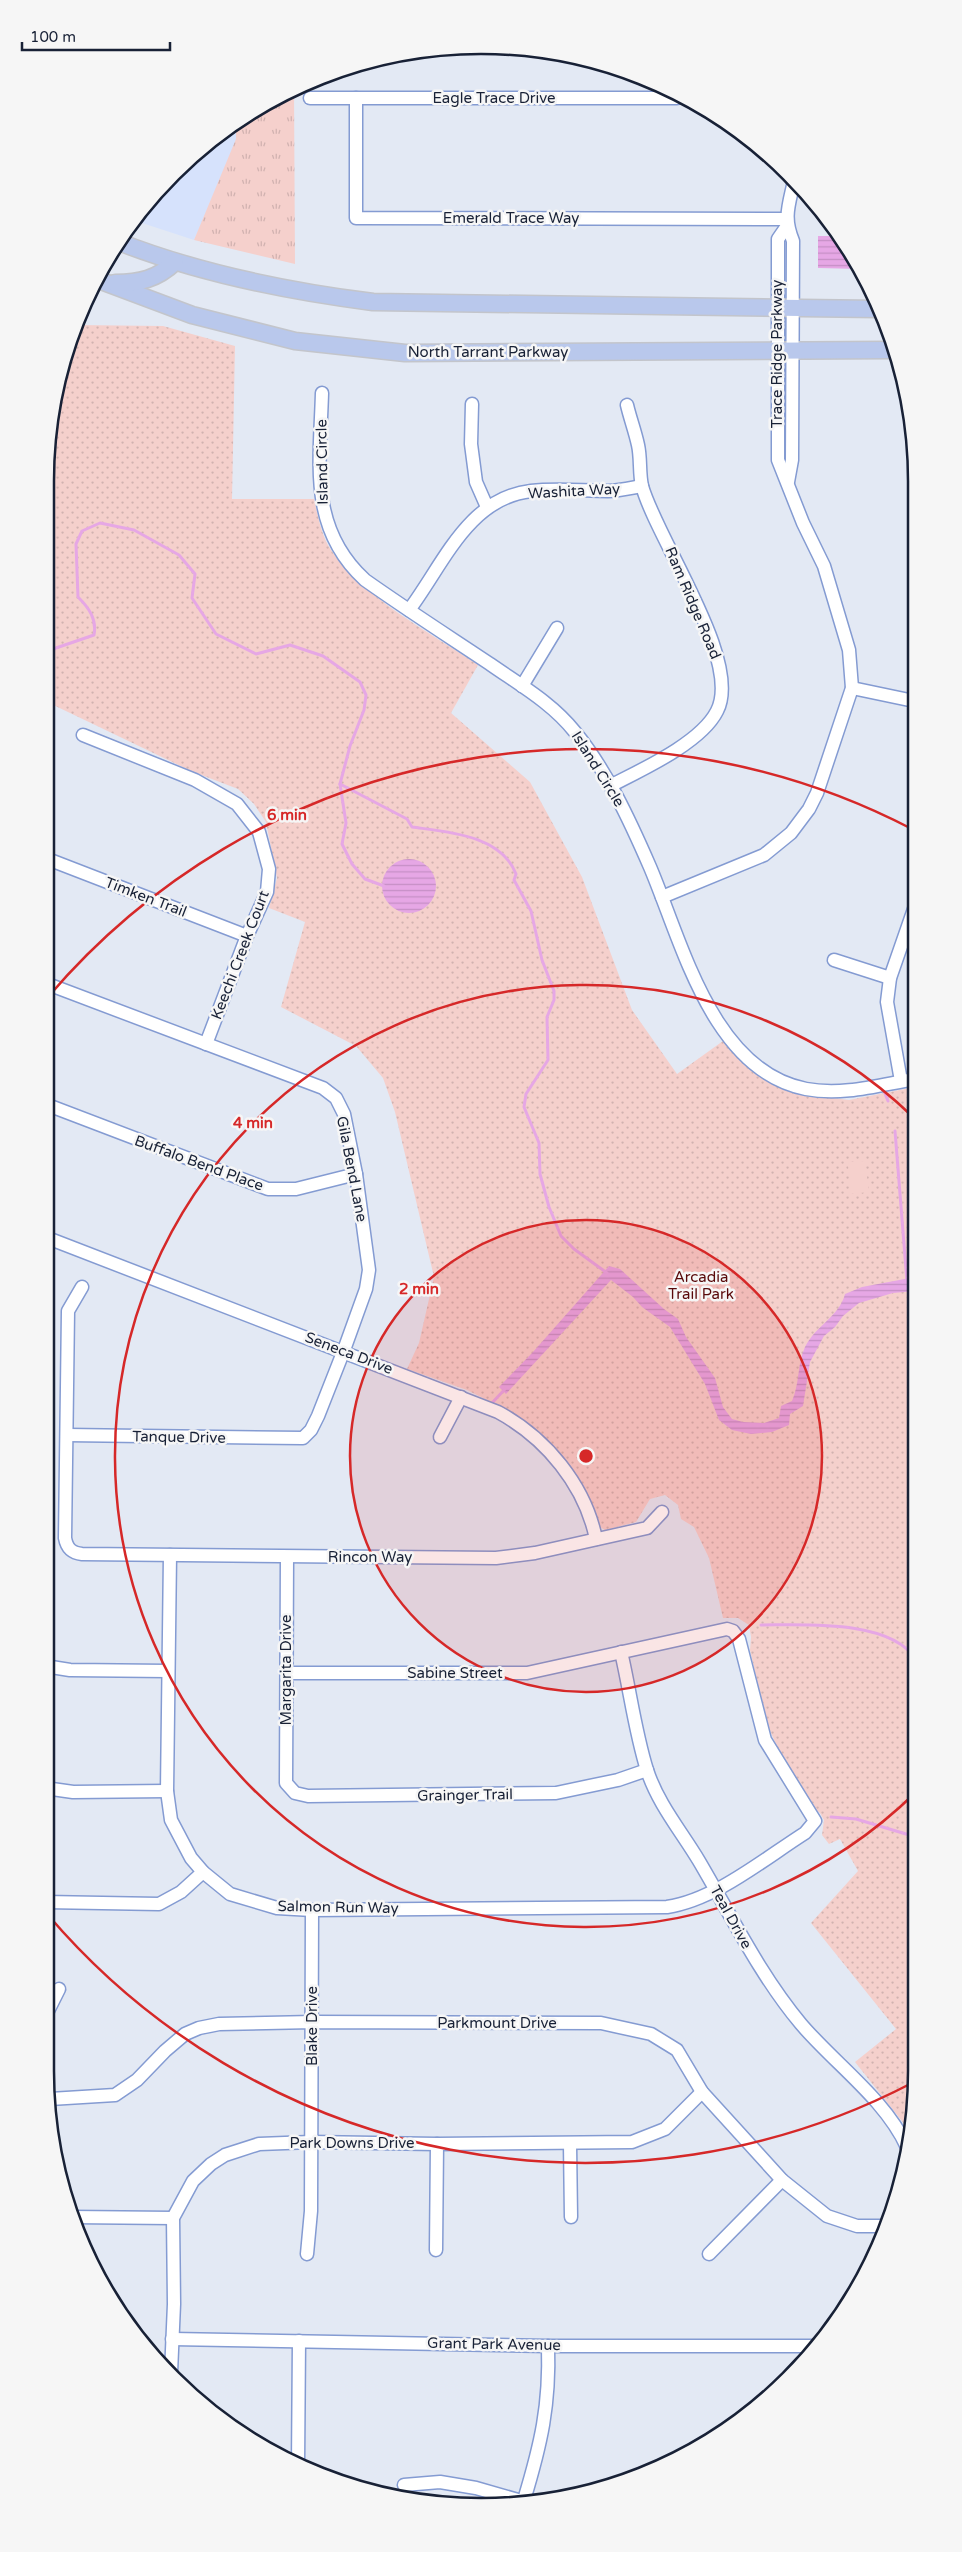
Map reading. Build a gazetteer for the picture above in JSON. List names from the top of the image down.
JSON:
{
  "streets": {
    "main road": ["North Tarrant Parkway"],
    "street": [
      "Eagle Trace Drive",
      "Emerald Trace Way",
      "Trace Ridge Parkway",
      "Island Circle",
      "Washita Way",
      "Ram Ridge Road",
      "Timken Trail",
      "Keechi Creek Court",
      "Buffalo Bend Place",
      "Gila Bend Lane",
      "Seneca Drive",
      "Tanque Drive",
      "Rincon Way",
      "Margarita Drive",
      "Sabine Street",
      "Grainger Trail",
      "Salmon Run Way",
      "Teal Drive",
      "Parkmount Drive",
      "Blake Drive",
      "Park Downs Drive",
      "Grant Park Avenue"
    ]
  },
  "crossings": [
    ["Eagle Trace Drive", "Emerald Trace Way"],
    ["Emerald Trace Way", "Trace Ridge Parkway"],
    ["North Tarrant Parkway", "Trace Ridge Parkway"],
    ["Trace Ridge Parkway", "Island Circle"],
    ["Island Circle", "Washita Way"],
    ["Island Circle", "Ram Ridge Road"],
    ["Washita Way", "Ram Ridge Road"],
    ["Timken Trail", "Keechi Creek Court"],
    ["Keechi Creek Court", "Gila Bend Lane"],
    ["Buffalo Bend Place", "Gila Bend Lane"],
    ["Gila Bend Lane", "Seneca Drive"],
    ["Gila Bend Lane", "Tanque Drive"],
    ["Seneca Drive", "Rincon Way"],
    ["Tanque Drive", "Rincon Way"],
    ["Rincon Way", "Margarita Drive"],
    ["Rincon Way", "Salmon Run Way"],
    ["Margarita Drive", "Sabine Street"],
    ["Margarita Drive", "Grainger Trail"],
    ["Sabine Street", "Salmon Run Way"],
    ["Sabine Street", "Teal Drive"],
    ["Grainger Trail", "Teal Drive"],
    ["Salmon Run Way", "Teal Drive"],
    ["Salmon Run Way", "Blake Drive"],
    ["Parkmount Drive", "Blake Drive"],
    ["Parkmount Drive", "Park Downs Drive"],
    ["Blake Drive", "Park Downs Drive"],
    ["Park Downs Drive", "Grant Park Avenue"]
  ],
  "parks": ["Arcadia Trail Park"],
  "scale_bar": "100 m",
  "rings": ["6 min", "4 min", "2 min"]
}
